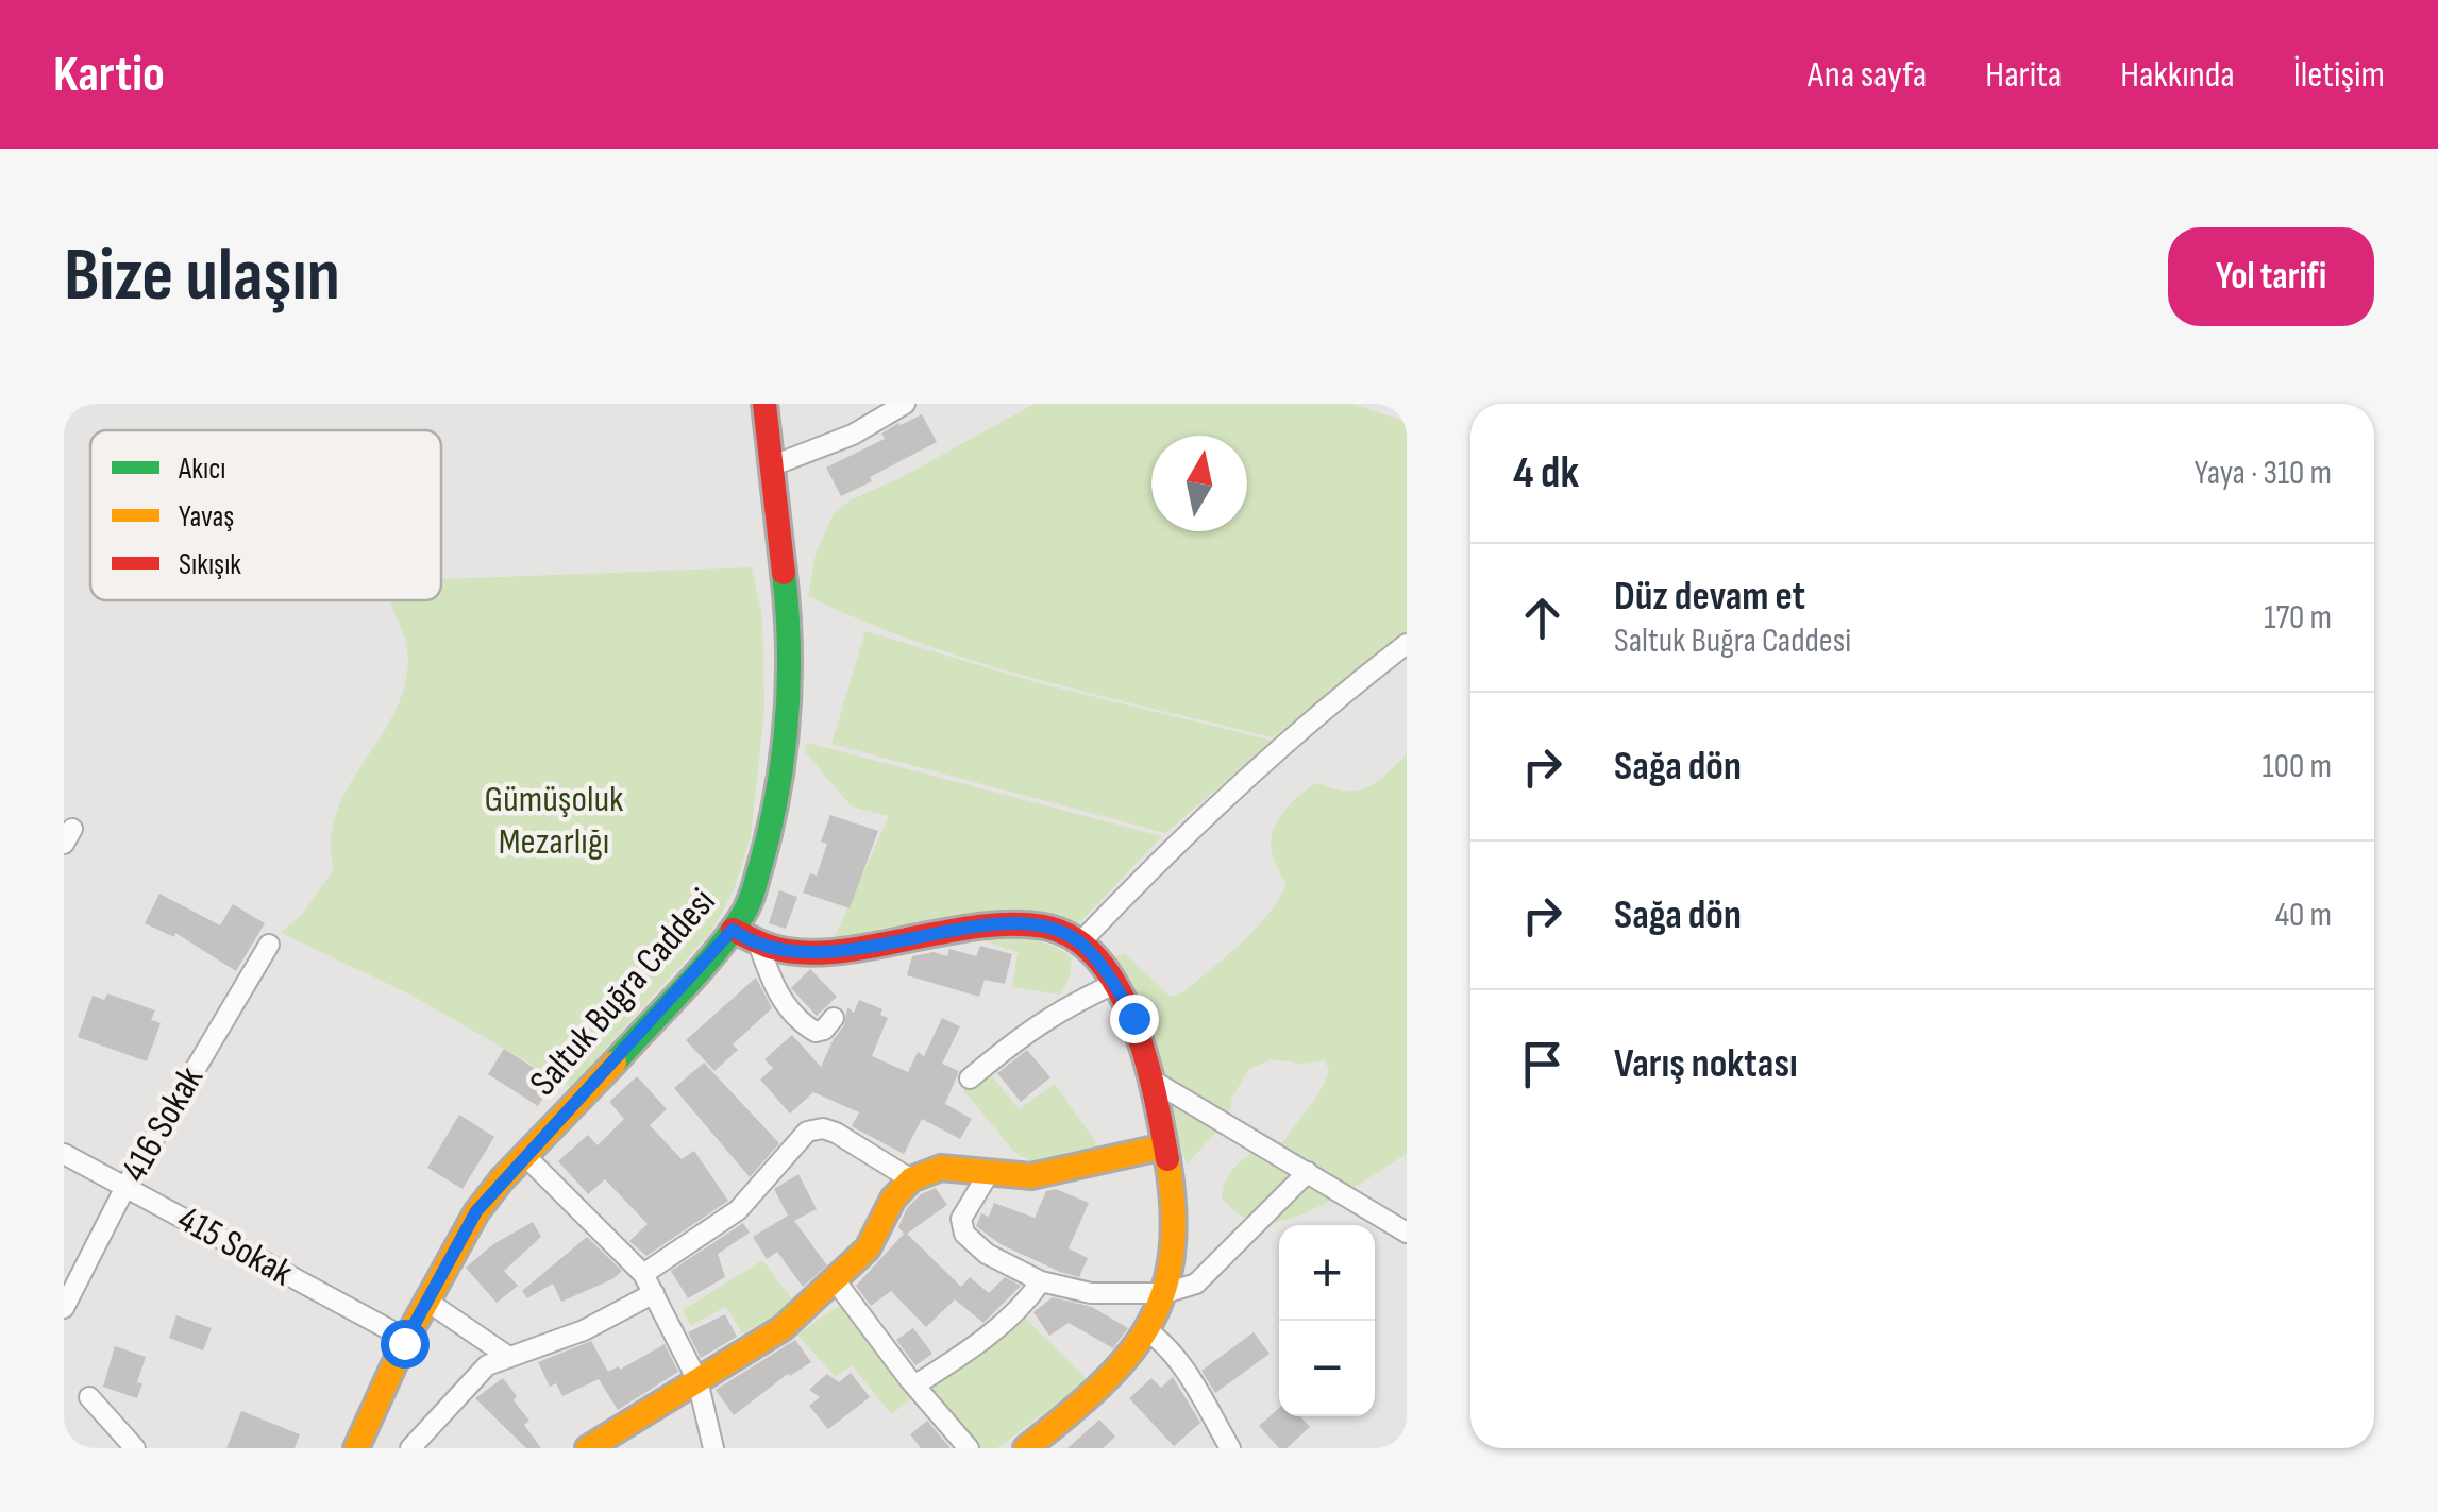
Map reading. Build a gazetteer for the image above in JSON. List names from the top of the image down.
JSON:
{
  "streets": {
    "street": ["Saltuk Buğra Caddesi", "416 Sokak", "415 Sokak"]
  },
  "crossings": [
    ["Saltuk Buğra Caddesi", "415 Sokak"],
    ["416 Sokak", "415 Sokak"]
  ],
  "parks": ["Gümüşoluk Mezarlığı"],
  "legend": ["Akıcı", "Yavaş", "Sıkışık"],
  "north": "top",
  "page": {
    "header": "Kartio",
    "nav": [
      "Ana sayfa",
      "Harita",
      "Hakkında",
      "İletişim"
    ],
    "buttons": "Yol tarifi",
    "title": "Bize ulaşın",
    "heading": ["4 dk", "Yaya · 310 m"],
    "list": [
      ["Düz devam et", "Saltuk Buğra Caddesi", "170 m"],
      ["Sağa dön", "100 m"],
      ["Sağa dön", "40 m"],
      "Varış noktası"
    ],
    "map_buttons": ["+", "−"]
  }
}
